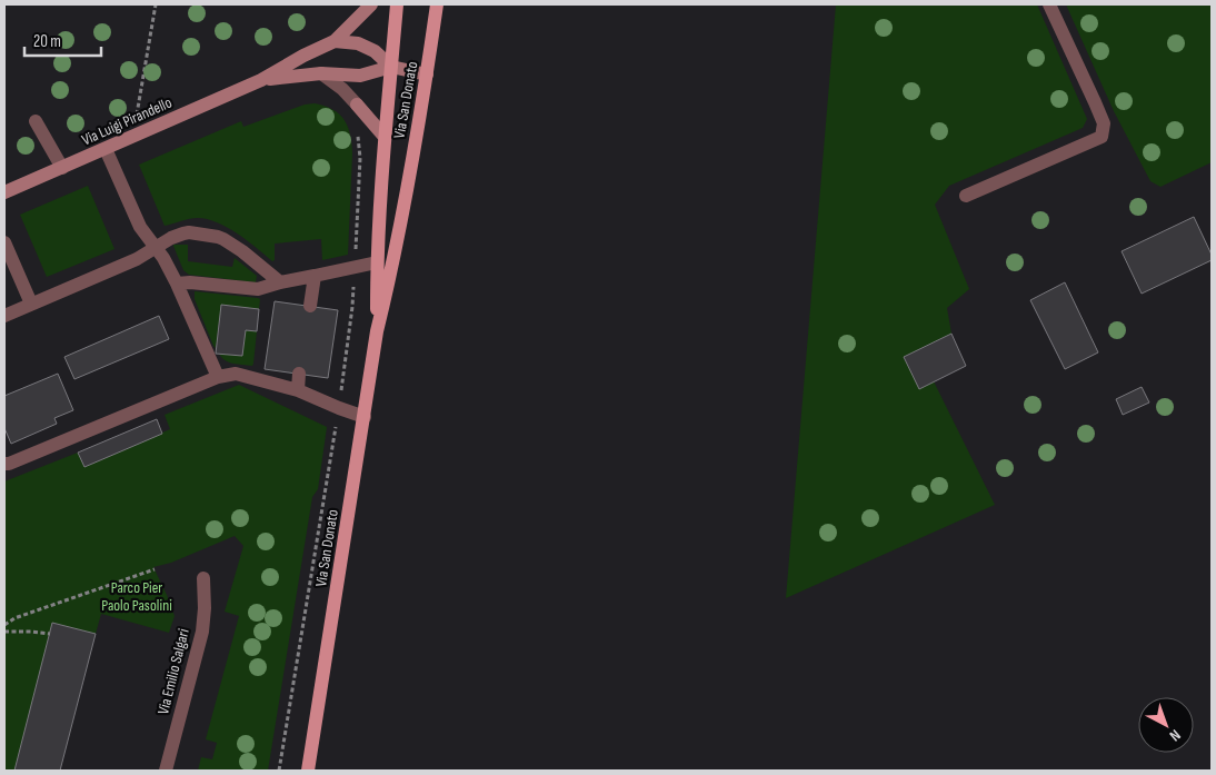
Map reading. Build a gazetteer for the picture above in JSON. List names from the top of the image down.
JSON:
{
  "streets": {
    "main road": ["Via San Donato"],
    "street": ["Via Luigi Pirandello", "Via Emilio Salgari"]
  },
  "crossings": [
    ["Via San Donato", "Via Luigi Pirandello"]
  ],
  "parks": ["Parco Pier Paolo Pasolini"],
  "scale_bar": "20 m",
  "north": "bottom right"
}
